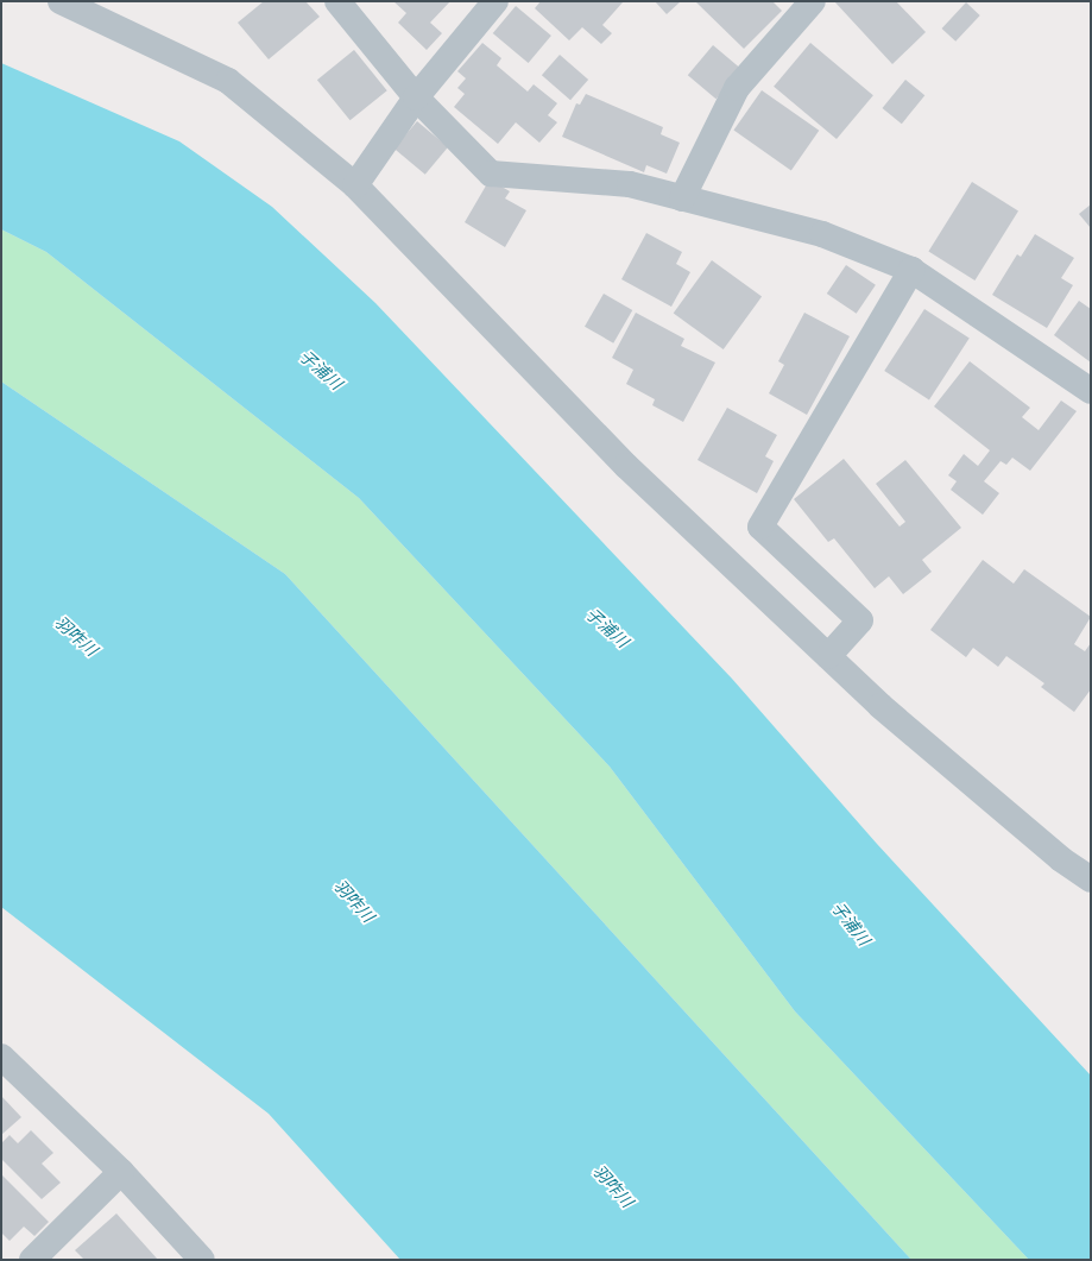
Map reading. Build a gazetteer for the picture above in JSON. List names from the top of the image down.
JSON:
{
  "water": ["子浦川", "羽咋川"]
}
